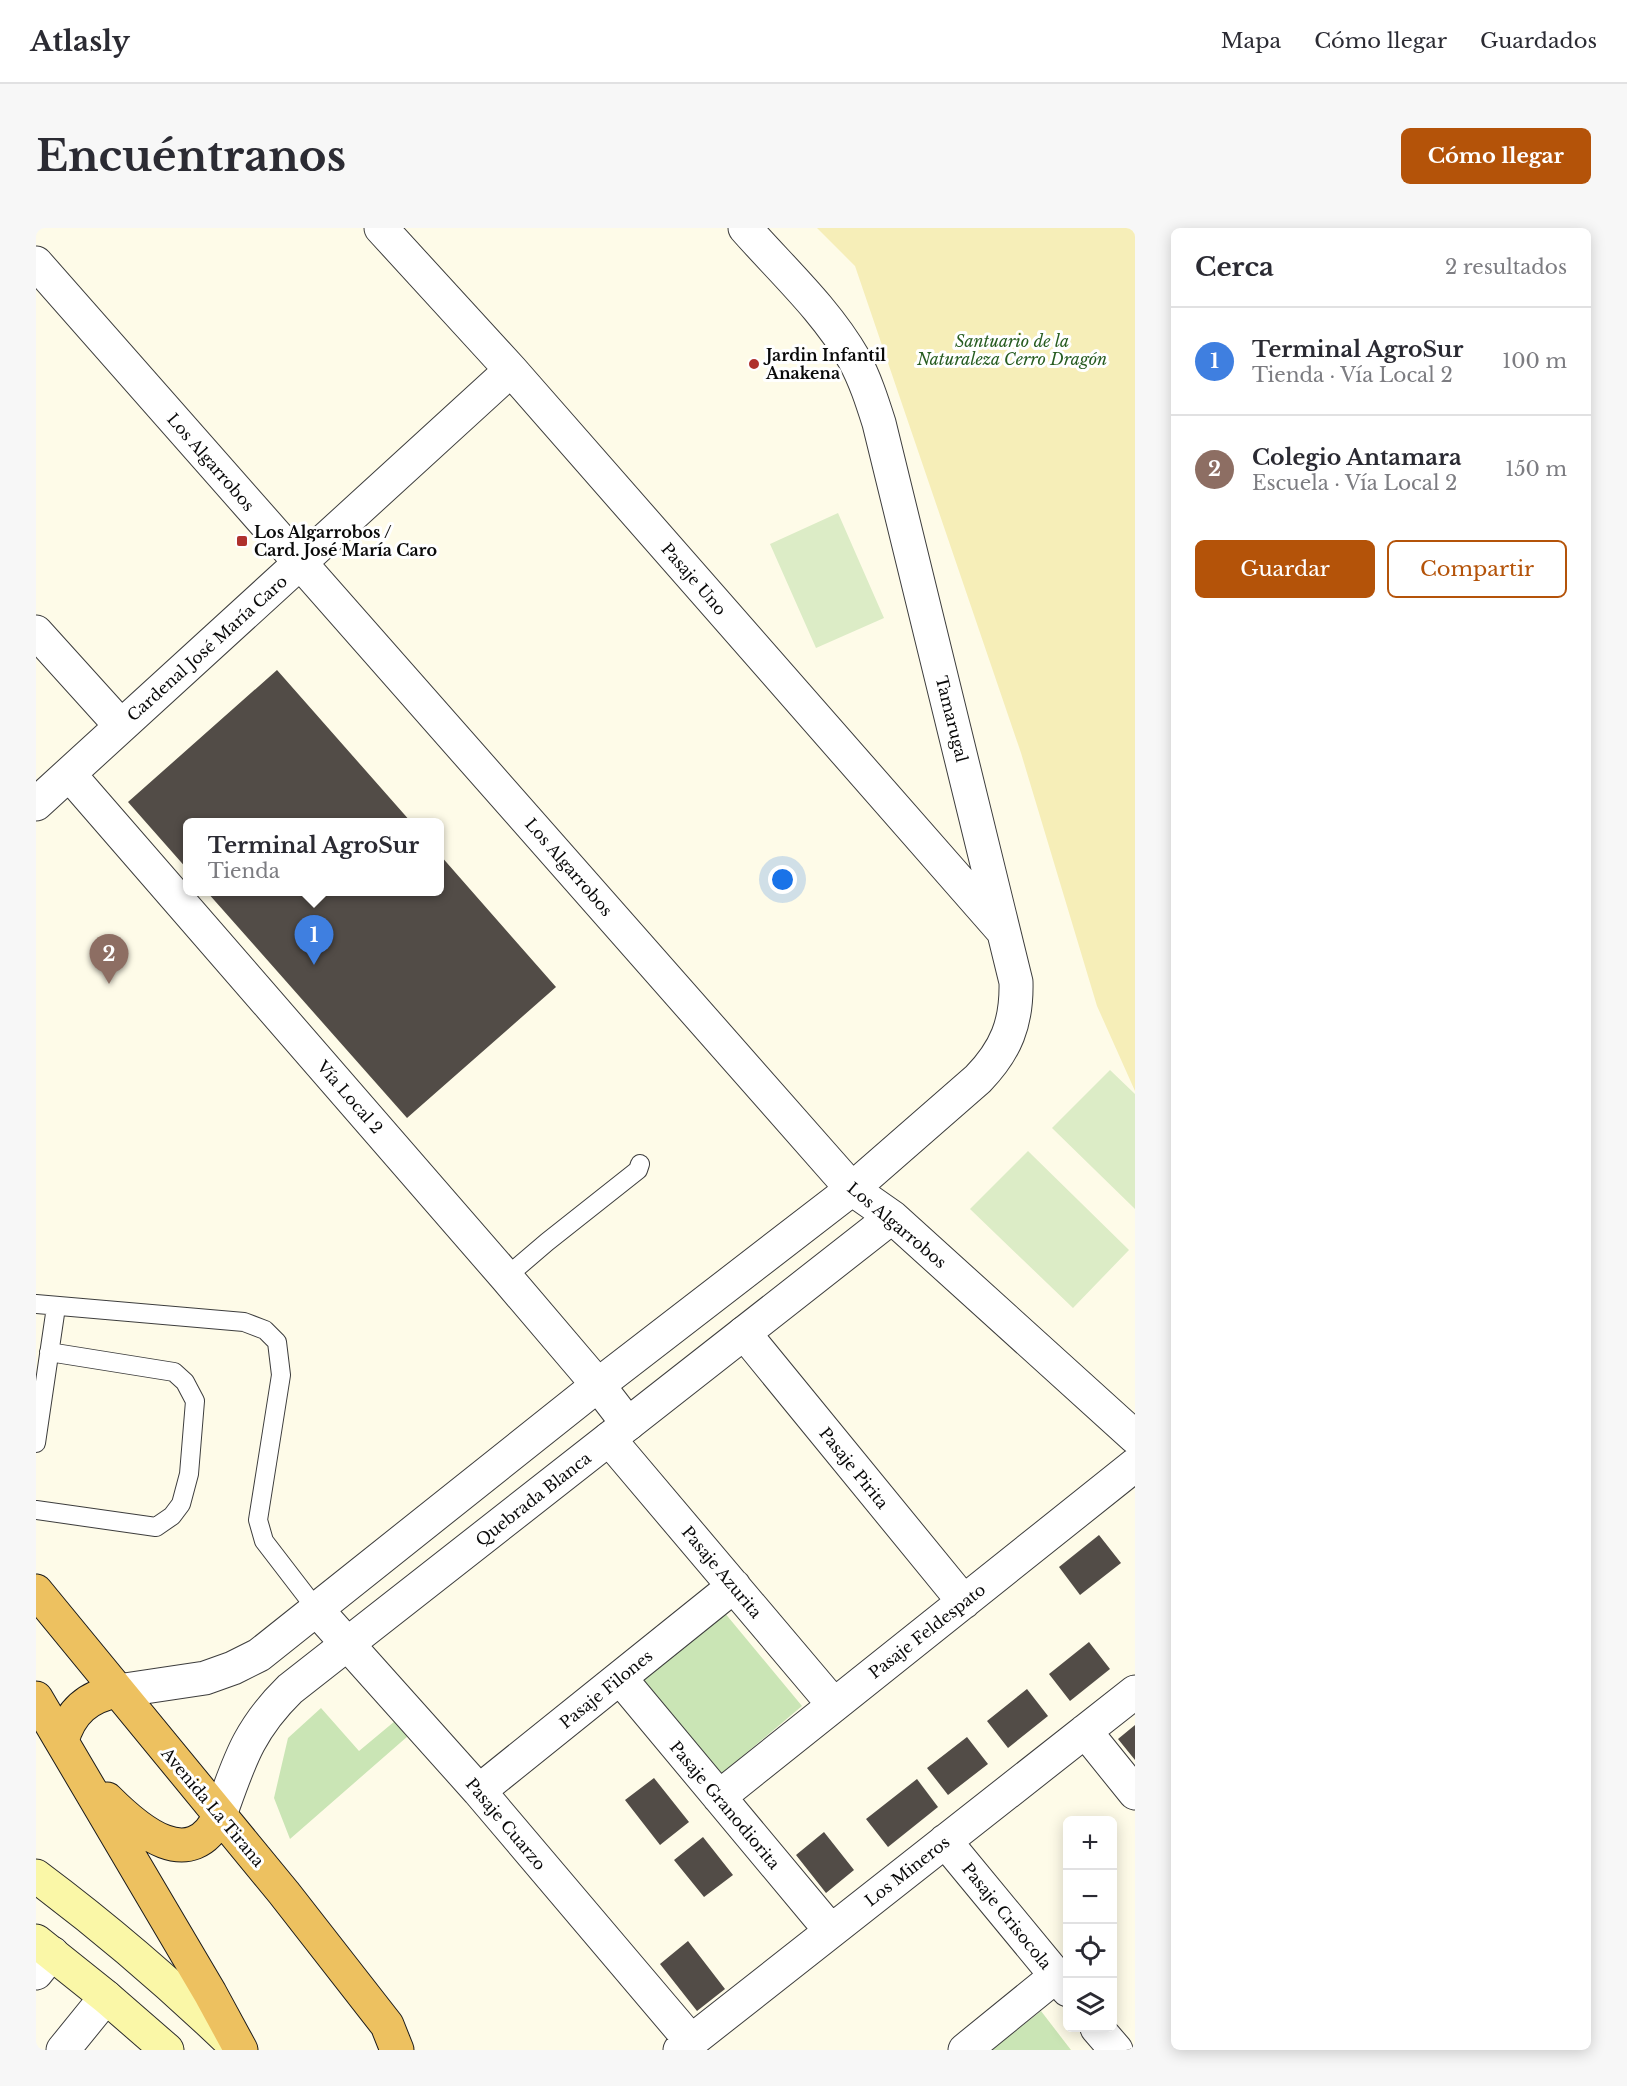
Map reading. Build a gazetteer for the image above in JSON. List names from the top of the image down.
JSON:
{
  "streets": {
    "highway": ["Avenida La Tirana"],
    "street": [
      "Los Algarrobos",
      "Pasaje Uno",
      "Cardenal José María Caro",
      "Tamarugal",
      "Vía Local 2",
      "Pasaje Pirita",
      "Quebrada Blanca",
      "Pasaje Azurita",
      "Pasaje Feldespato",
      "Pasaje Filones",
      "Pasaje Granodiorita",
      "Pasaje Cuarzo",
      "Los Mineros",
      "Pasaje Crisocola"
    ]
  },
  "crossings": [
    ["Los Algarrobos", "Cardenal José María Caro"],
    ["Los Algarrobos", "Tamarugal"],
    ["Los Algarrobos", "Quebrada Blanca"],
    ["Pasaje Uno", "Cardenal José María Caro"],
    ["Pasaje Uno", "Tamarugal"],
    ["Cardenal José María Caro", "Vía Local 2"],
    ["Vía Local 2", "Quebrada Blanca"],
    ["Vía Local 2", "Pasaje Azurita"],
    ["Pasaje Pirita", "Quebrada Blanca"],
    ["Pasaje Pirita", "Pasaje Feldespato"],
    ["Quebrada Blanca", "Pasaje Azurita"],
    ["Quebrada Blanca", "Avenida La Tirana"],
    ["Quebrada Blanca", "Pasaje Cuarzo"],
    ["Pasaje Azurita", "Pasaje Feldespato"],
    ["Pasaje Azurita", "Pasaje Filones"],
    ["Pasaje Feldespato", "Pasaje Granodiorita"],
    ["Pasaje Filones", "Pasaje Granodiorita"],
    ["Pasaje Filones", "Pasaje Cuarzo"],
    ["Pasaje Granodiorita", "Los Mineros"],
    ["Pasaje Cuarzo", "Los Mineros"],
    ["Los Mineros", "Pasaje Crisocola"]
  ],
  "parks": ["Santuario de la Naturaleza Cerro Dragón"],
  "places": {
    "other": ["Jardin Infantil Anakena"],
    "transit": ["Los Algarrobos / Card. José María Caro"]
  },
  "page": {
    "header": "Atlasly",
    "nav": ["Mapa", "Cómo llegar", "Guardados"],
    "buttons": [
      "Cómo llegar",
      ["Guardar", "Compartir"]
    ],
    "title": "Encuéntranos",
    "heading": ["Cerca", "2 resultados"],
    "list": [
      {
        "mark": "1",
        "name": "Terminal AgroSur",
        "note": "Tienda · Vía Local 2",
        "value": "100 m"
      },
      {
        "mark": "2",
        "name": "Colegio Antamara",
        "note": "Escuela · Vía Local 2",
        "value": "150 m"
      }
    ],
    "popup": ["Terminal AgroSur", "Tienda"],
    "pins": ["1", "2"],
    "map_buttons": ["+", "−"]
  }
}
